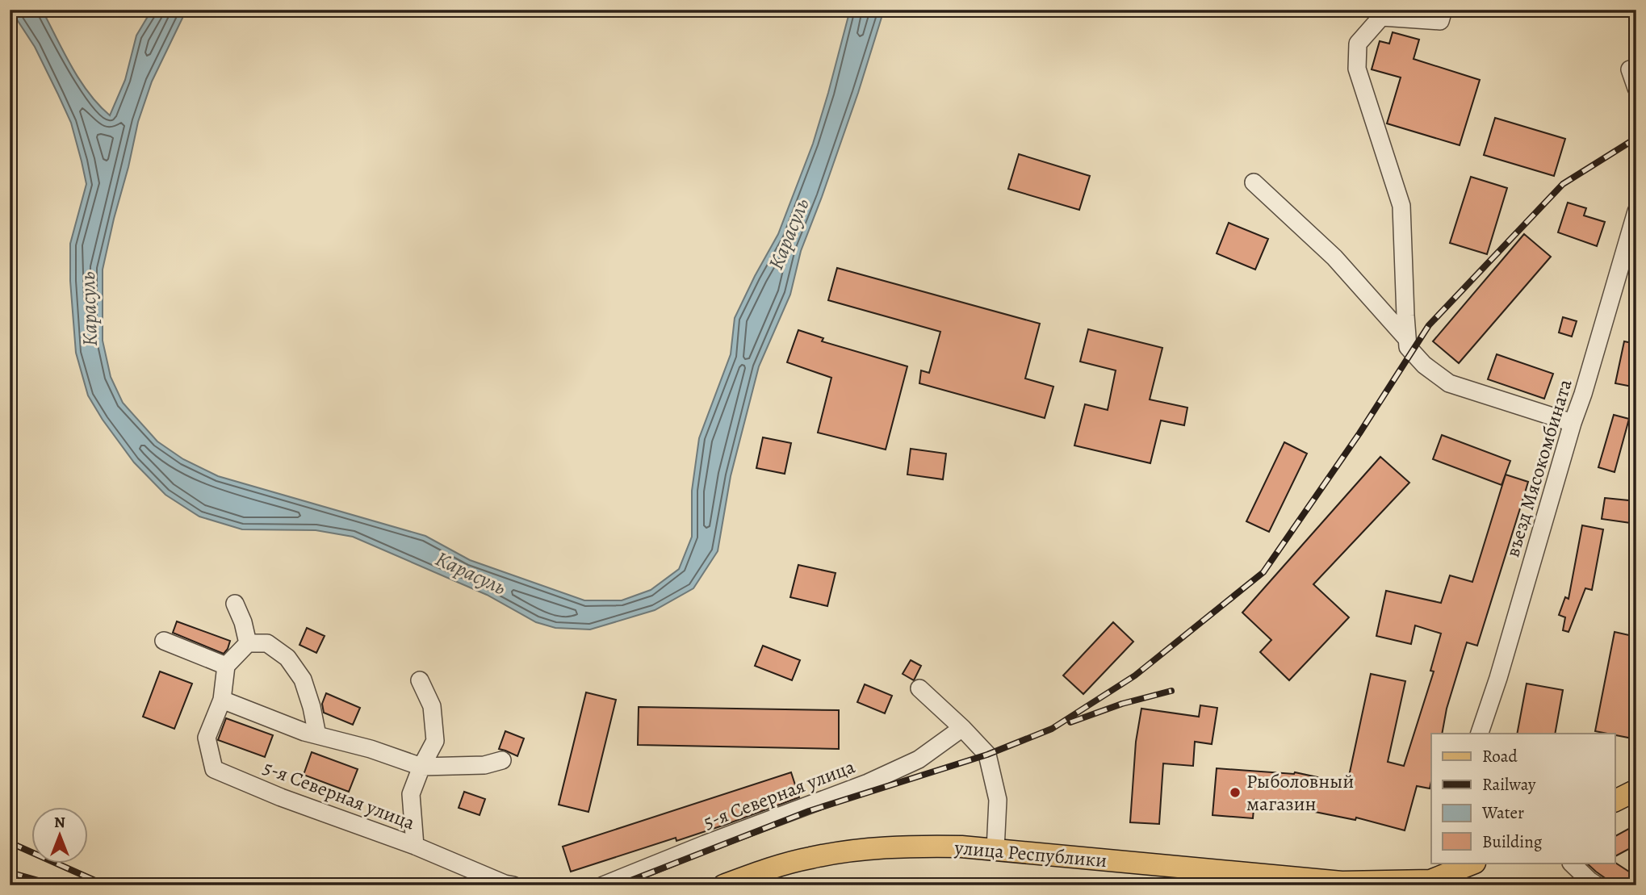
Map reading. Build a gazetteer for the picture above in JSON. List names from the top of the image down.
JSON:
{
  "streets": {
    "main road": ["улица Республики"],
    "street": ["въезд Мясокомбината", "5-я Северная улица"]
  },
  "water": ["Карасуль"],
  "places": ["Рыболовный магазин"],
  "legend": [
    "Road",
    "Railway",
    "Water",
    "Building"
  ],
  "north": "top"
}
